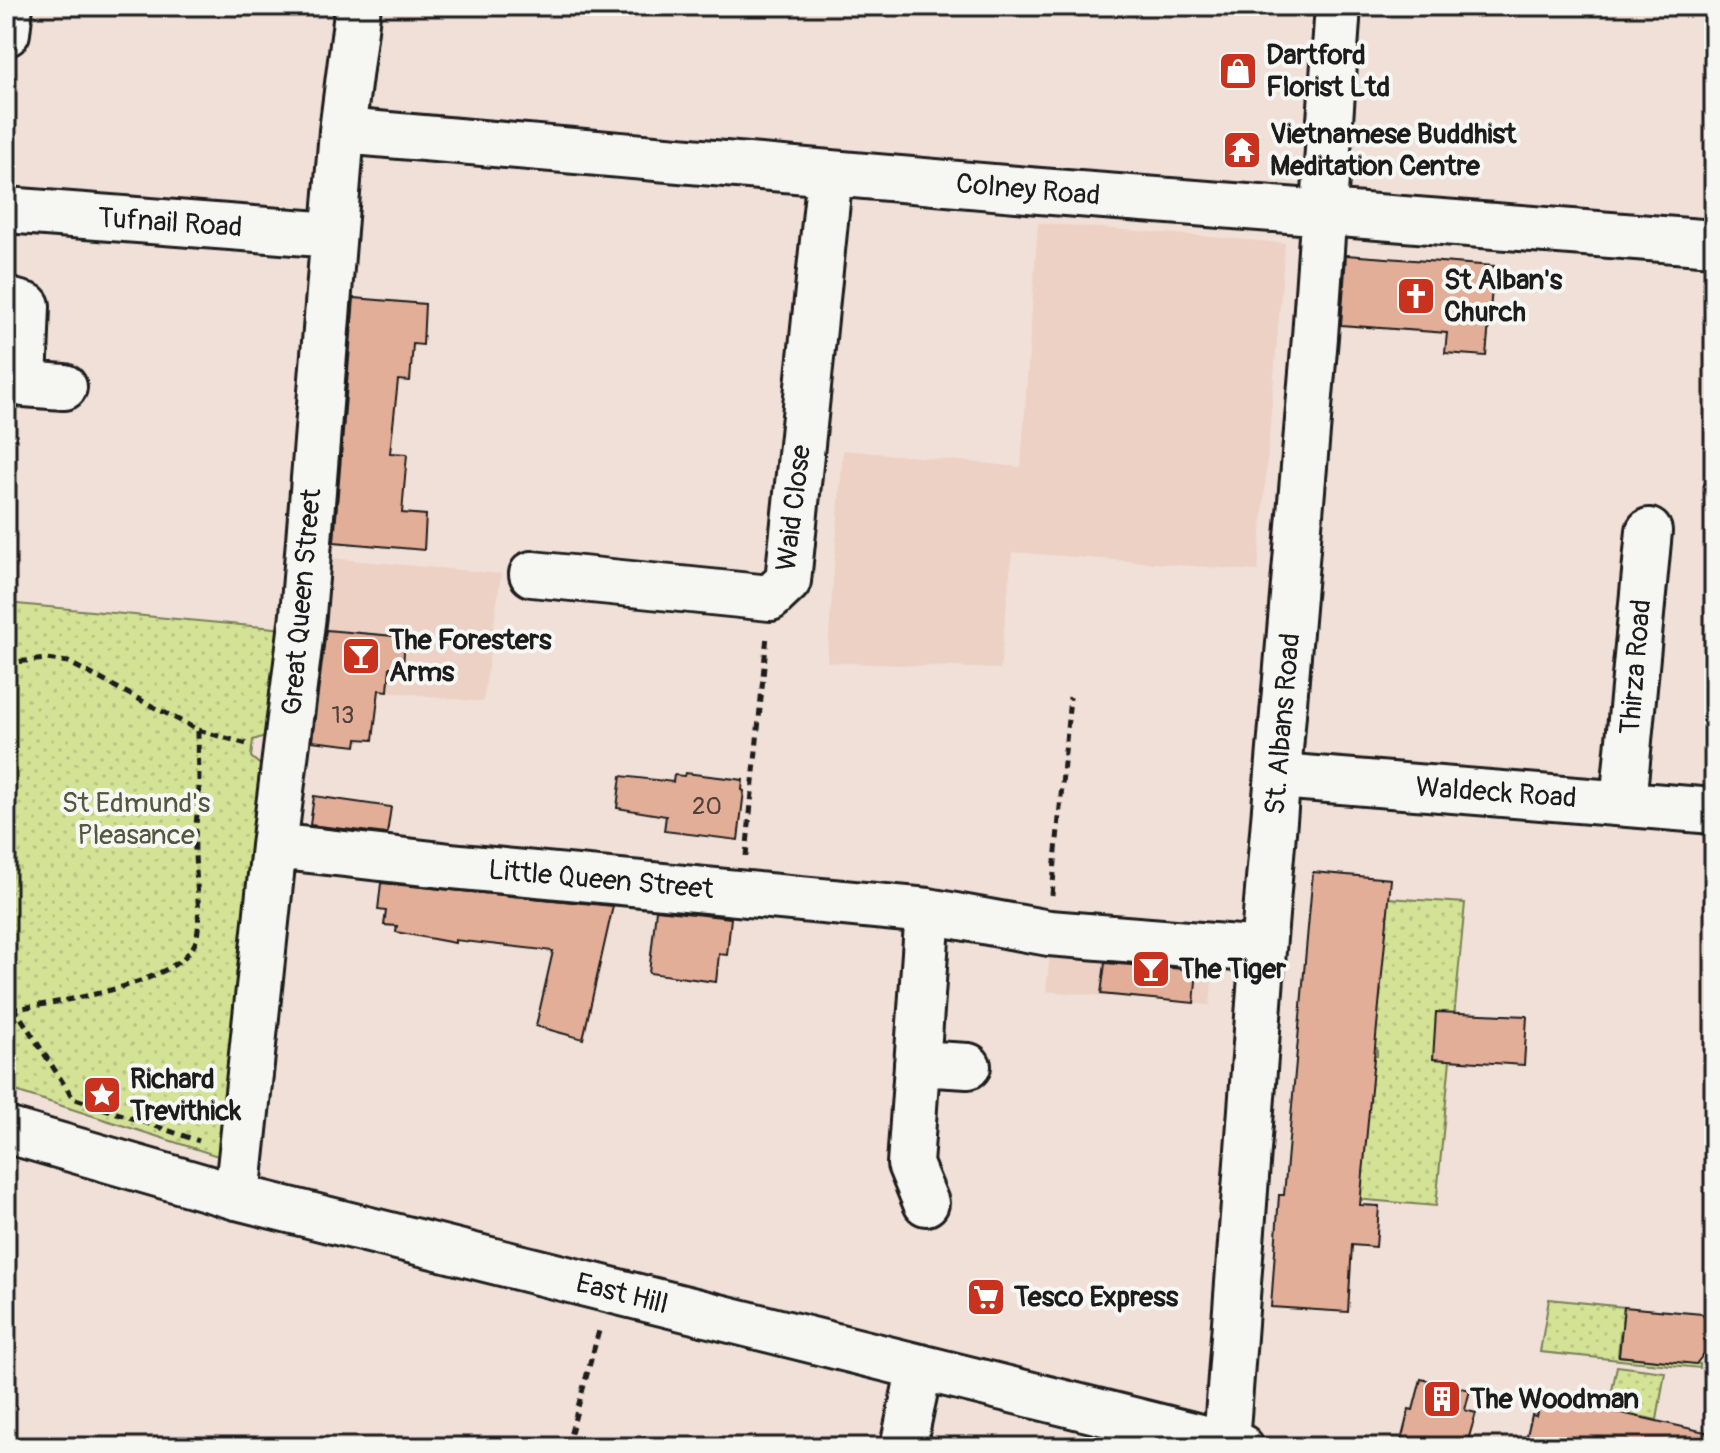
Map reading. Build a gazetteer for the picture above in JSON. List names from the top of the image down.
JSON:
{
  "streets": {
    "street": [
      "Colney Road",
      "Tufnail Road",
      "Waid Close",
      "Great Queen Street",
      "Thirza Road",
      "St. Albans Road",
      "Waldeck Road",
      "Little Queen Street",
      "East Hill"
    ]
  },
  "crossings": [
    ["Colney Road", "Waid Close"],
    ["Colney Road", "Great Queen Street"],
    ["Colney Road", "St. Albans Road"],
    ["Tufnail Road", "Great Queen Street"],
    ["Great Queen Street", "Little Queen Street"],
    ["Great Queen Street", "East Hill"],
    ["Thirza Road", "Waldeck Road"],
    ["St. Albans Road", "Waldeck Road"],
    ["St. Albans Road", "Little Queen Street"],
    ["St. Albans Road", "East Hill"]
  ],
  "parks": ["St Edmund's Pleasance"],
  "places": {
    "shop": ["Dartford Florist Ltd"],
    "temple": ["Vietnamese Buddhist Meditation Centre"],
    "church": ["St Alban's Church"],
    "bar": ["The Foresters Arms", "The Tiger"],
    "place": ["Richard Trevithick"],
    "supermarket": ["Tesco Express"],
    "building": ["The Woodman"]
  },
  "house_numbers": ["13", "20"]
}
